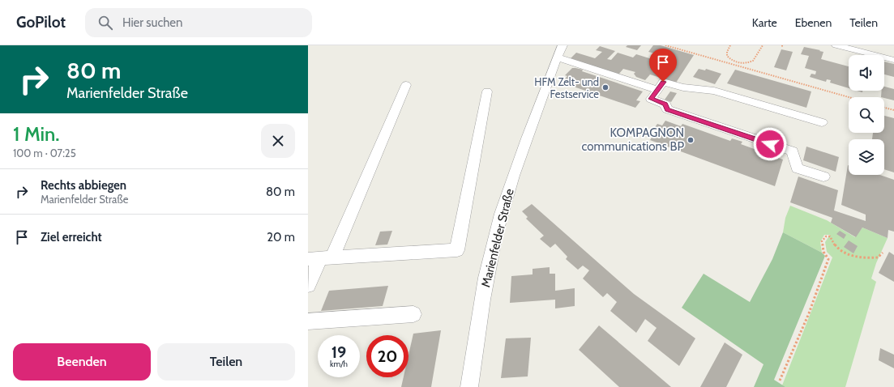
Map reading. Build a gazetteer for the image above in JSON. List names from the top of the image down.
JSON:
{
  "streets": {
    "street": ["Marienfelder Straße"]
  },
  "places": ["HFM Zelt- und Festservice", "KOMPAGNON communications BP"],
  "page": {
    "header": "GoPilot",
    "search": "Hier suchen",
    "nav": ["Karte", "Ebenen", "Teilen"],
    "turn": ["80 m", "Marienfelder Straße"],
    "heading": ["1 Min.", "100 m · 07:25"],
    "list": [
      {
        "name": "Rechts abbiegen",
        "note": "Marienfelder Straße",
        "value": "80 m"
      },
      {
        "name": "Ziel erreicht",
        "value": "20 m"
      }
    ],
    "speed": "19 km/h",
    "limit": "20",
    "buttons": ["Beenden", "Teilen"]
  }
}
